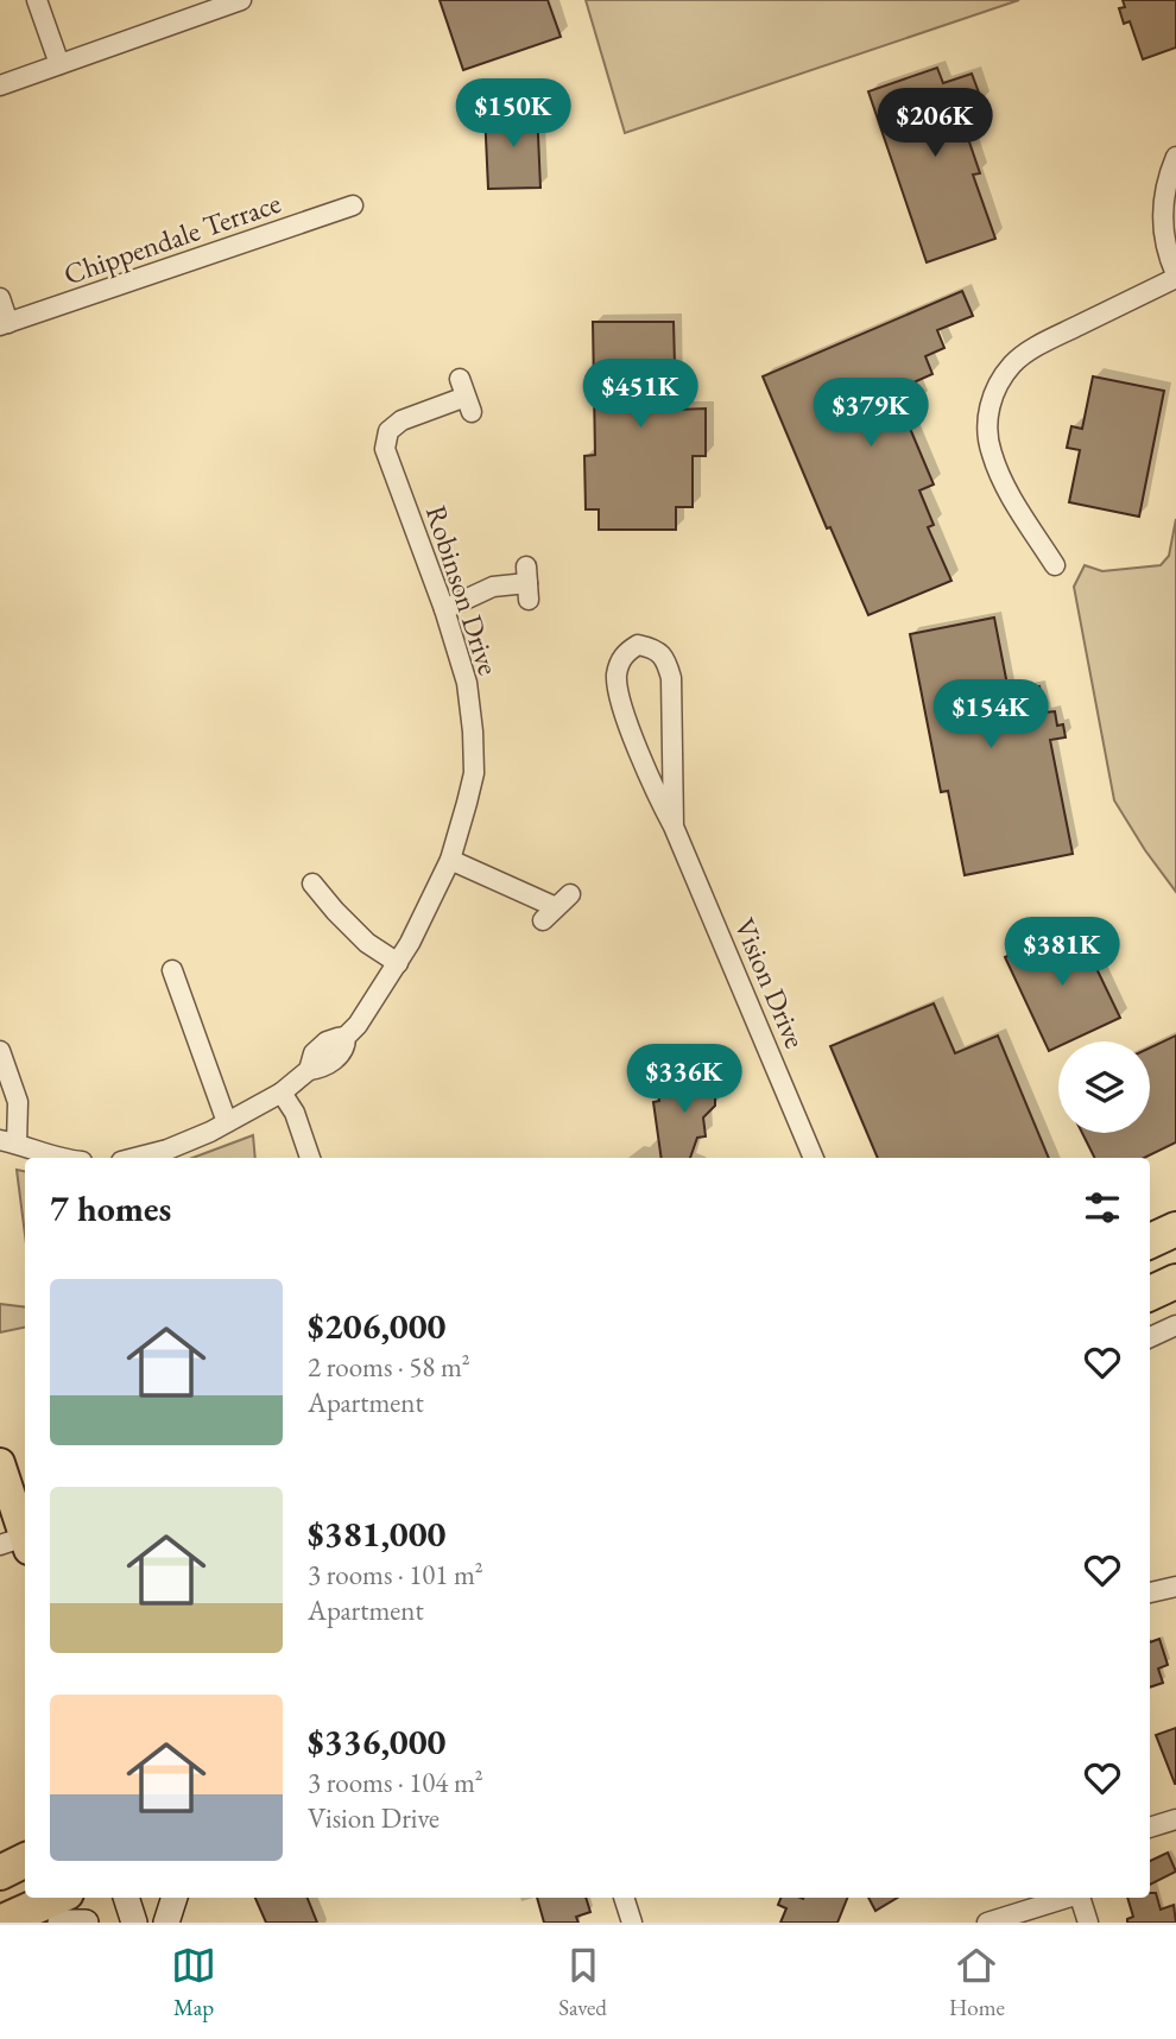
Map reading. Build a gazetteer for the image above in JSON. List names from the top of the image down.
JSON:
{
  "streets": {
    "street": ["Chippendale Terrace", "Robinson Drive", "Vision Drive"]
  },
  "page": {
    "price": [
      "$150K",
      "$206K",
      "$451K",
      "$379K",
      "$154K",
      "$381K",
      "$336K"
    ],
    "heading": "7 homes",
    "list": [
      {
        "name": "$206,000",
        "note": "2 rooms · 58 m² · Apartment"
      },
      {
        "name": "$381,000",
        "note": "3 rooms · 101 m² · Apartment"
      },
      {
        "name": "$336,000",
        "note": "3 rooms · 104 m² · Vision Drive"
      }
    ],
    "tabs": ["Map", "Saved", "Home"]
  }
}
